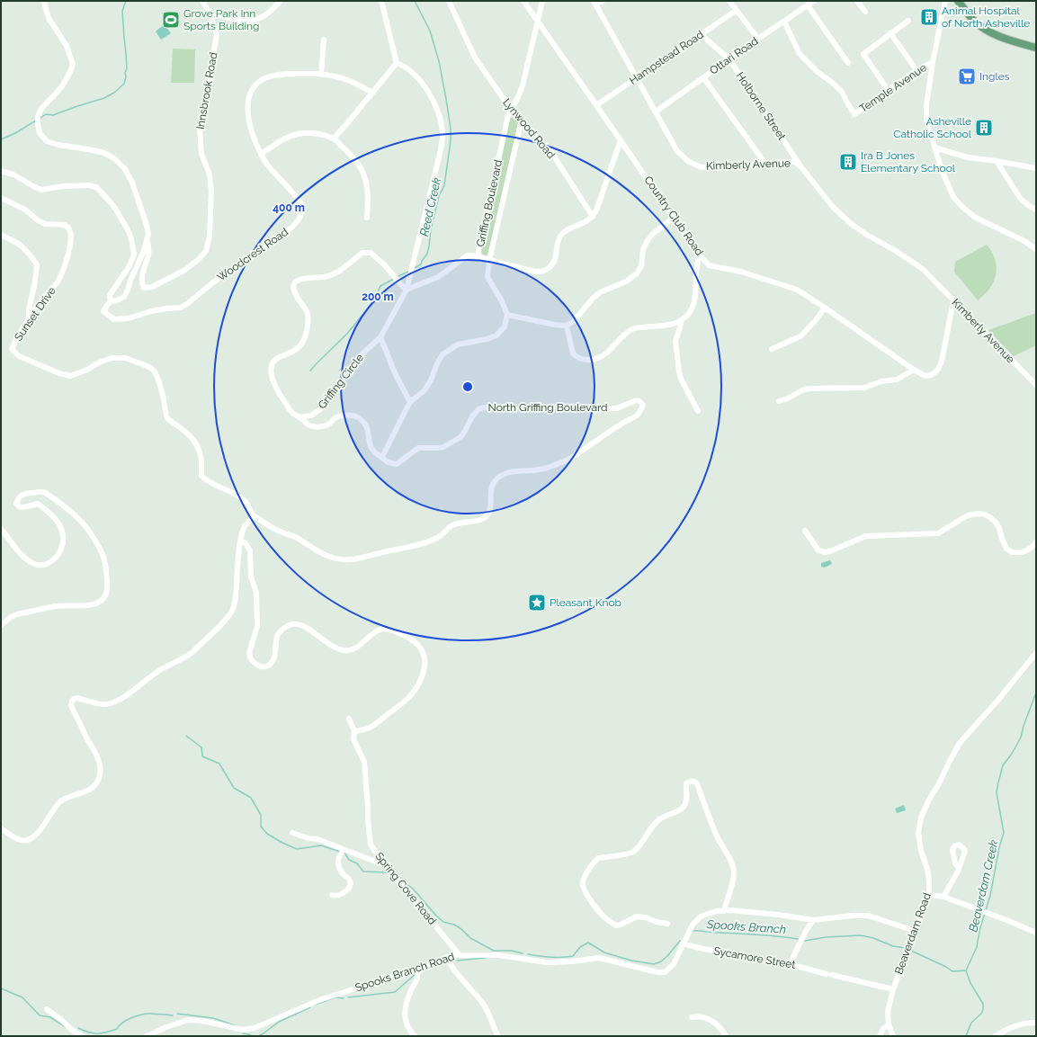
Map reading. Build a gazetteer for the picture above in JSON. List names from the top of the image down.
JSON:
{
  "streets": {
    "street": [
      "Ottari Road",
      "Hampstead Road",
      "Temple Avenue",
      "Innsbrook Road",
      "Holborne Street",
      "Lynwood Road",
      "Kimberly Avenue",
      "Griffing Boulevard",
      "Country Club Road",
      "Woodcrest Road",
      "Sunset Drive",
      "Griffing Circle",
      "North Griffing Boulevard",
      "Spring Cove Road",
      "Beaverdam Road",
      "Sycamore Street",
      "Spooks Branch Road"
    ]
  },
  "crossings": [
    ["Ottari Road", "Temple Avenue"],
    ["Ottari Road", "Holborne Street"],
    ["Ottari Road", "Kimberly Avenue"],
    ["Hampstead Road", "Holborne Street"],
    ["Hampstead Road", "Kimberly Avenue"],
    ["Hampstead Road", "Country Club Road"],
    ["Holborne Street", "Kimberly Avenue"],
    ["Lynwood Road", "Griffing Boulevard"],
    ["Kimberly Avenue", "Country Club Road"],
    ["Griffing Boulevard", "Country Club Road"],
    ["Sunset Drive", "North Griffing Boulevard"],
    ["Griffing Circle", "North Griffing Boulevard"],
    ["Spring Cove Road", "Spooks Branch Road"],
    ["Beaverdam Road", "Sycamore Street"],
    ["Beaverdam Road", "Spooks Branch Road"],
    ["Sycamore Street", "Spooks Branch Road"]
  ],
  "water": ["Reed Creek", "Beaverdam Creek", "Spooks Branch"],
  "places": {
    "building": ["Animal Hospital of North Asheville", "Asheville Catholic School", "Ira B Jones Elementary School"],
    "sports": ["Grove Park Inn Sports Building"],
    "supermarket": ["Ingles"],
    "place": ["Pleasant Knob"]
  },
  "rings": ["400 m", "200 m"]
}
